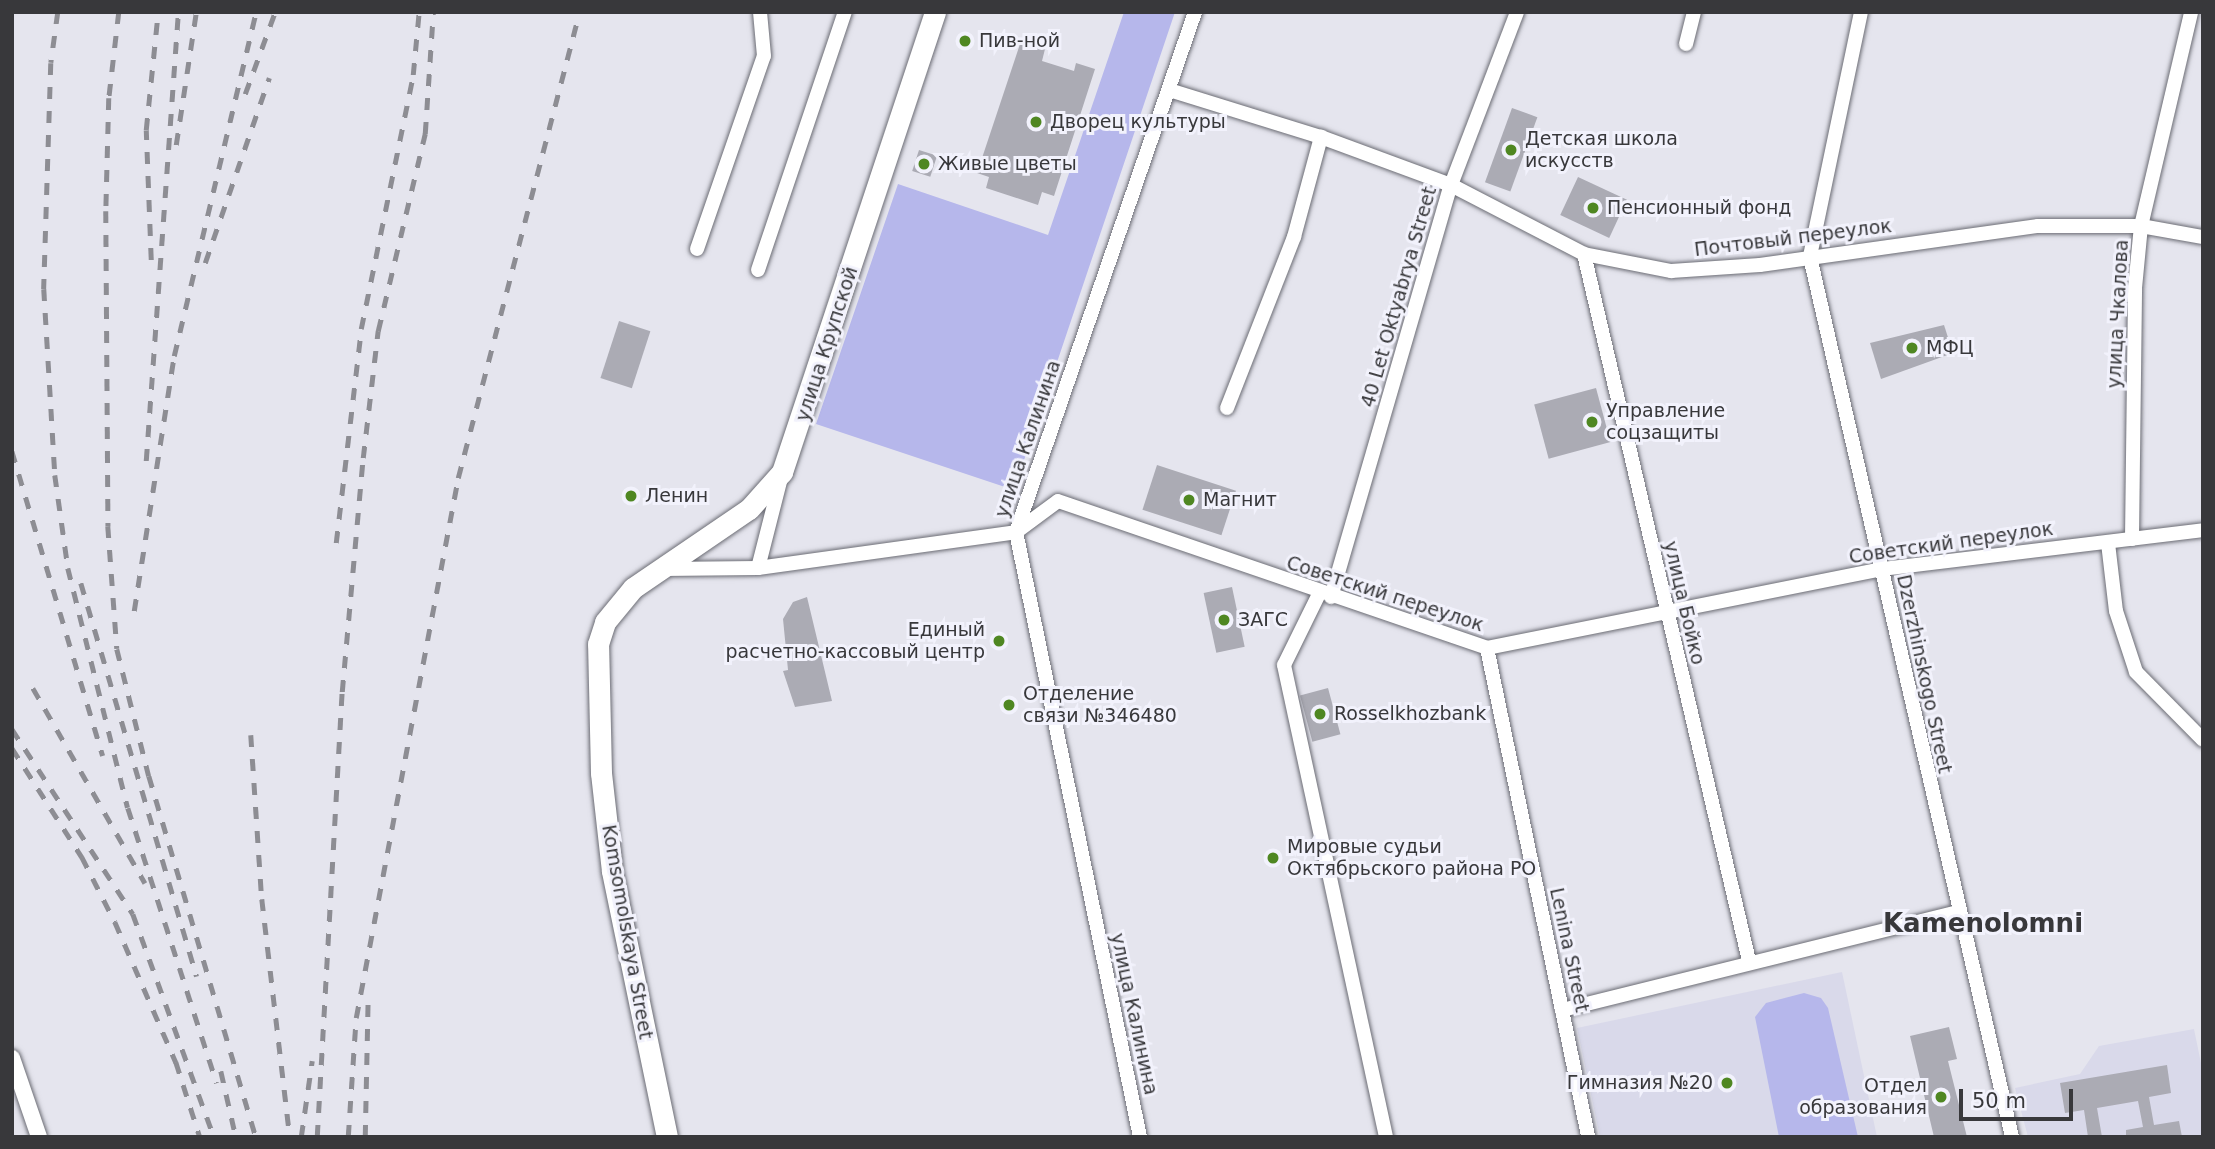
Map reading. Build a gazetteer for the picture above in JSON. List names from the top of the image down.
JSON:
{
  "streets": {
    "main road": ["улица Крупской", "Komsomolskaya Street"],
    "street": [
      "Почтовый переулок",
      "40 Let Oktyabrya Street",
      "улица Чкалова",
      "улица Калинина",
      "Советский переулок",
      "улица Бойко",
      "Dzerzhinskogo Street",
      "Lenina Street"
    ]
  },
  "crossings": [
    ["Почтовый переулок", "40 Let Oktyabrya Street"],
    ["Почтовый переулок", "улица Чкалова"],
    ["Почтовый переулок", "улица Калинина"],
    ["Почтовый переулок", "улица Бойко"],
    ["Почтовый переулок", "Dzerzhinskogo Street"],
    ["40 Let Oktyabrya Street", "Советский переулок"],
    ["улица Чкалова", "Советский переулок"],
    ["улица Крупской", "Советский переулок"],
    ["улица Крупской", "Komsomolskaya Street"],
    ["улица Калинина", "Советский переулок"],
    ["Советский переулок", "улица Бойко"],
    ["Советский переулок", "Dzerzhinskogo Street"],
    ["Советский переулок", "Lenina Street"]
  ],
  "districts": ["Kamenolomni"],
  "places": [
    "Пив-ной",
    "Дворец культуры",
    "Детская школа искусств",
    "Живые цветы",
    "Пенсионный фонд",
    "МФЦ",
    "Управление соцзащиты",
    "Ленин",
    "Магнит",
    "ЗАГС",
    "Единый расчетно-кассовый центр",
    "Отделение связи №346480",
    "Rosselkhozbank",
    "Мировые судьи Октябрьского района РО",
    "Гимназия №20",
    "Отдел образования"
  ],
  "scale_bar": "50 m"
}
